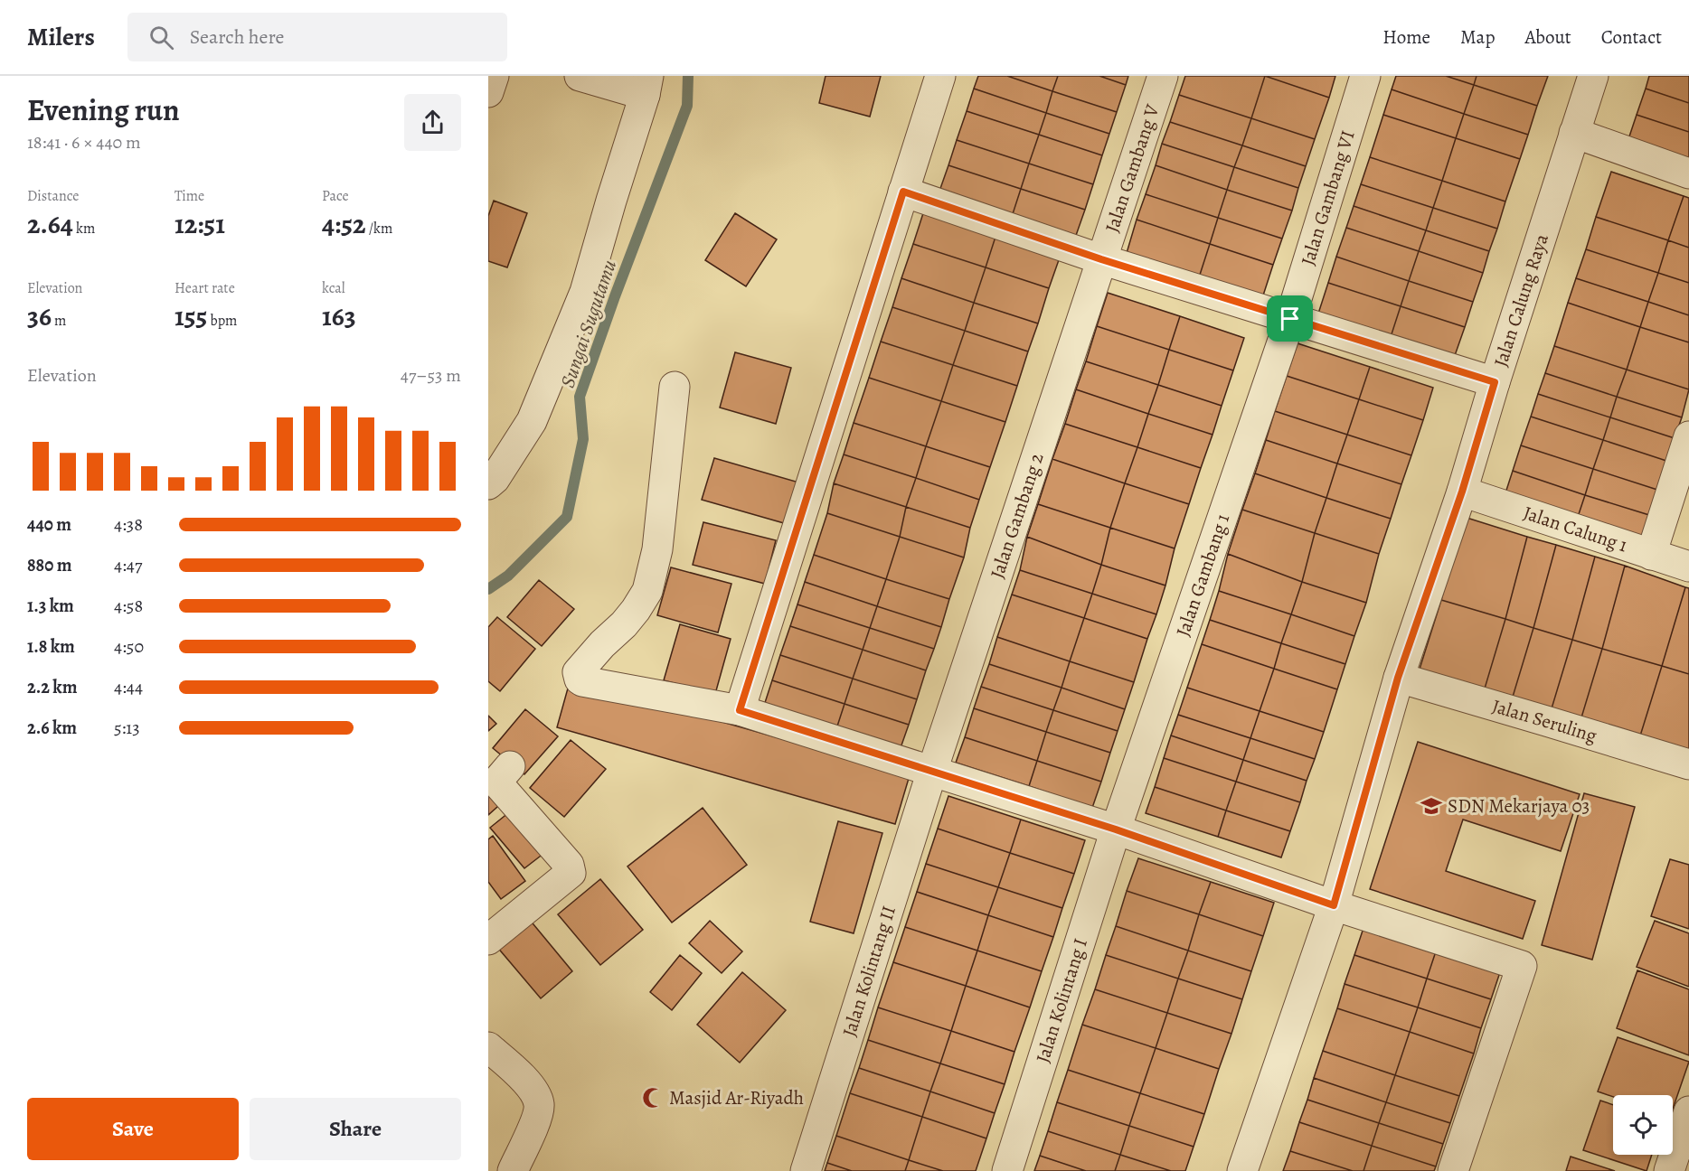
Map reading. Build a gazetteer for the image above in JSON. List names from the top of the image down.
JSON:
{
  "streets": {
    "street": [
      "Jalan Gambang V",
      "Jalan Gambang VI",
      "Jalan Calung Raya",
      "Jalan Gambang 2",
      "Jalan Calung 1",
      "Jalan Gambang 1",
      "Jalan Seruling",
      "Jalan Kolintang II",
      "Jalan Kolintang I"
    ]
  },
  "crossings": [
    ["Jalan Gambang V", "Jalan Gambang 2"],
    ["Jalan Gambang VI", "Jalan Gambang 1"],
    ["Jalan Calung Raya", "Jalan Calung 1"],
    ["Jalan Calung Raya", "Jalan Seruling"],
    ["Jalan Gambang 2", "Jalan Kolintang II"],
    ["Jalan Gambang 1", "Jalan Kolintang I"]
  ],
  "water": ["Sungai Sugutamu"],
  "places": {
    "school or university": ["SDN Mekarjaya 03"],
    "mosque": ["Masjid Ar-Riyadh"]
  },
  "page": {
    "header": "Milers",
    "search": "Search here",
    "nav": [
      "Home",
      "Map",
      "About",
      "Contact"
    ],
    "heading": ["Evening run", "18:41 · 6 × 440 m"],
    "stats": [
      ["Distance", "2.64 km"],
      ["Time", "12:51"],
      ["Pace", "4:52 /km"],
      ["Elevation", "36 m"],
      ["Heart rate", "155 bpm"],
      ["kcal", "163"]
    ],
    "chart": ["Elevation", "47–53 m"],
    "list": [
      {
        "name": "440 m",
        "note": "4:38"
      },
      {
        "name": "880 m",
        "note": "4:47"
      },
      {
        "name": "1.3 km",
        "note": "4:58"
      },
      {
        "name": "1.8 km",
        "note": "4:50"
      },
      {
        "name": "2.2 km",
        "note": "4:44"
      },
      {
        "name": "2.6 km",
        "note": "5:13"
      }
    ],
    "buttons": ["Save", "Share"]
  }
}
